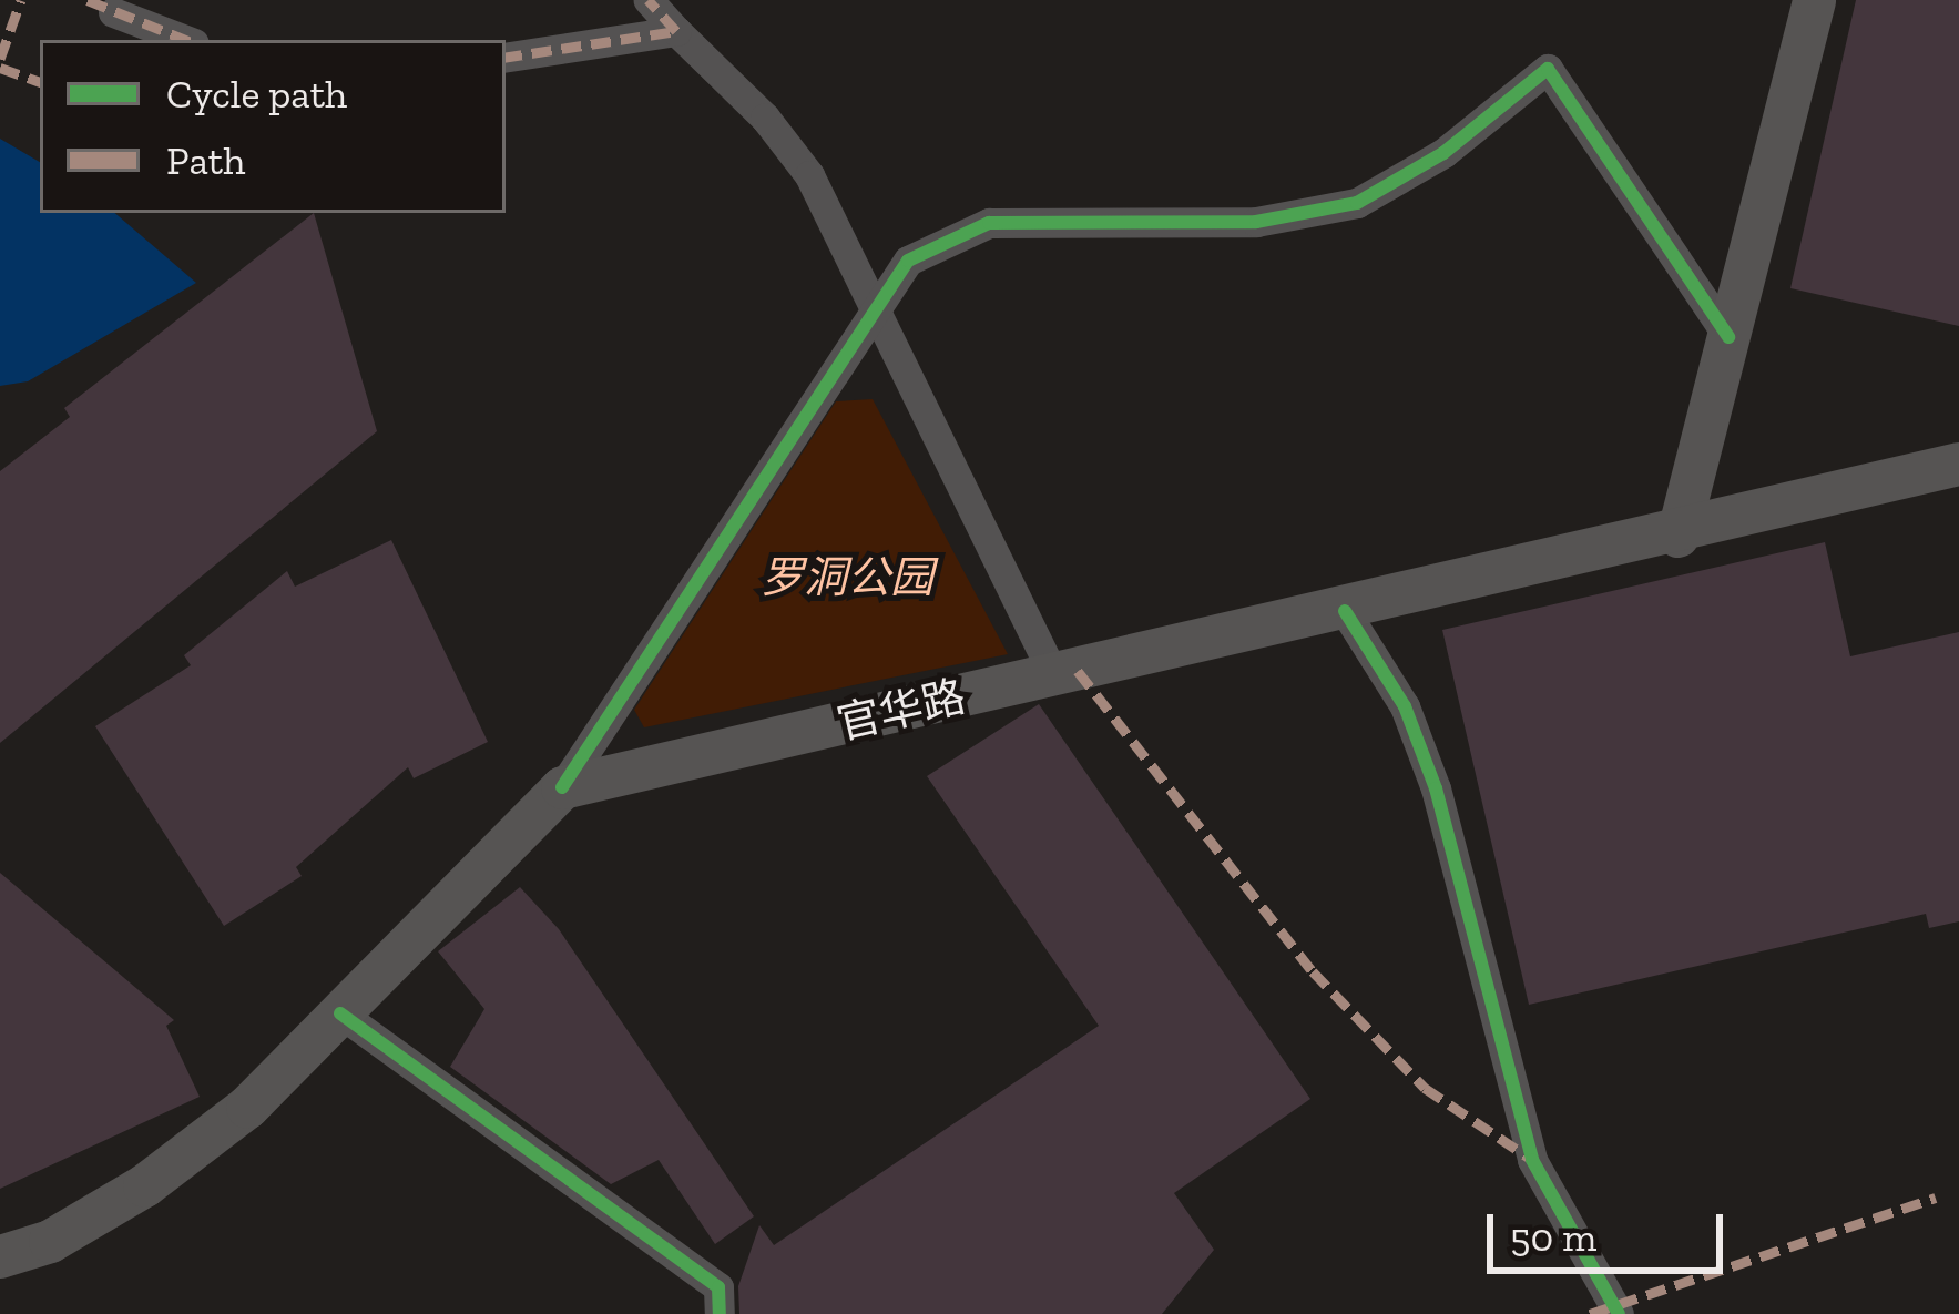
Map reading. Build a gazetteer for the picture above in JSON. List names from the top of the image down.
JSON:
{
  "streets": {
    "main road": ["官华路"]
  },
  "parks": ["罗洞公园"],
  "legend": ["Cycle path", "Path"],
  "scale_bar": "50 m"
}
